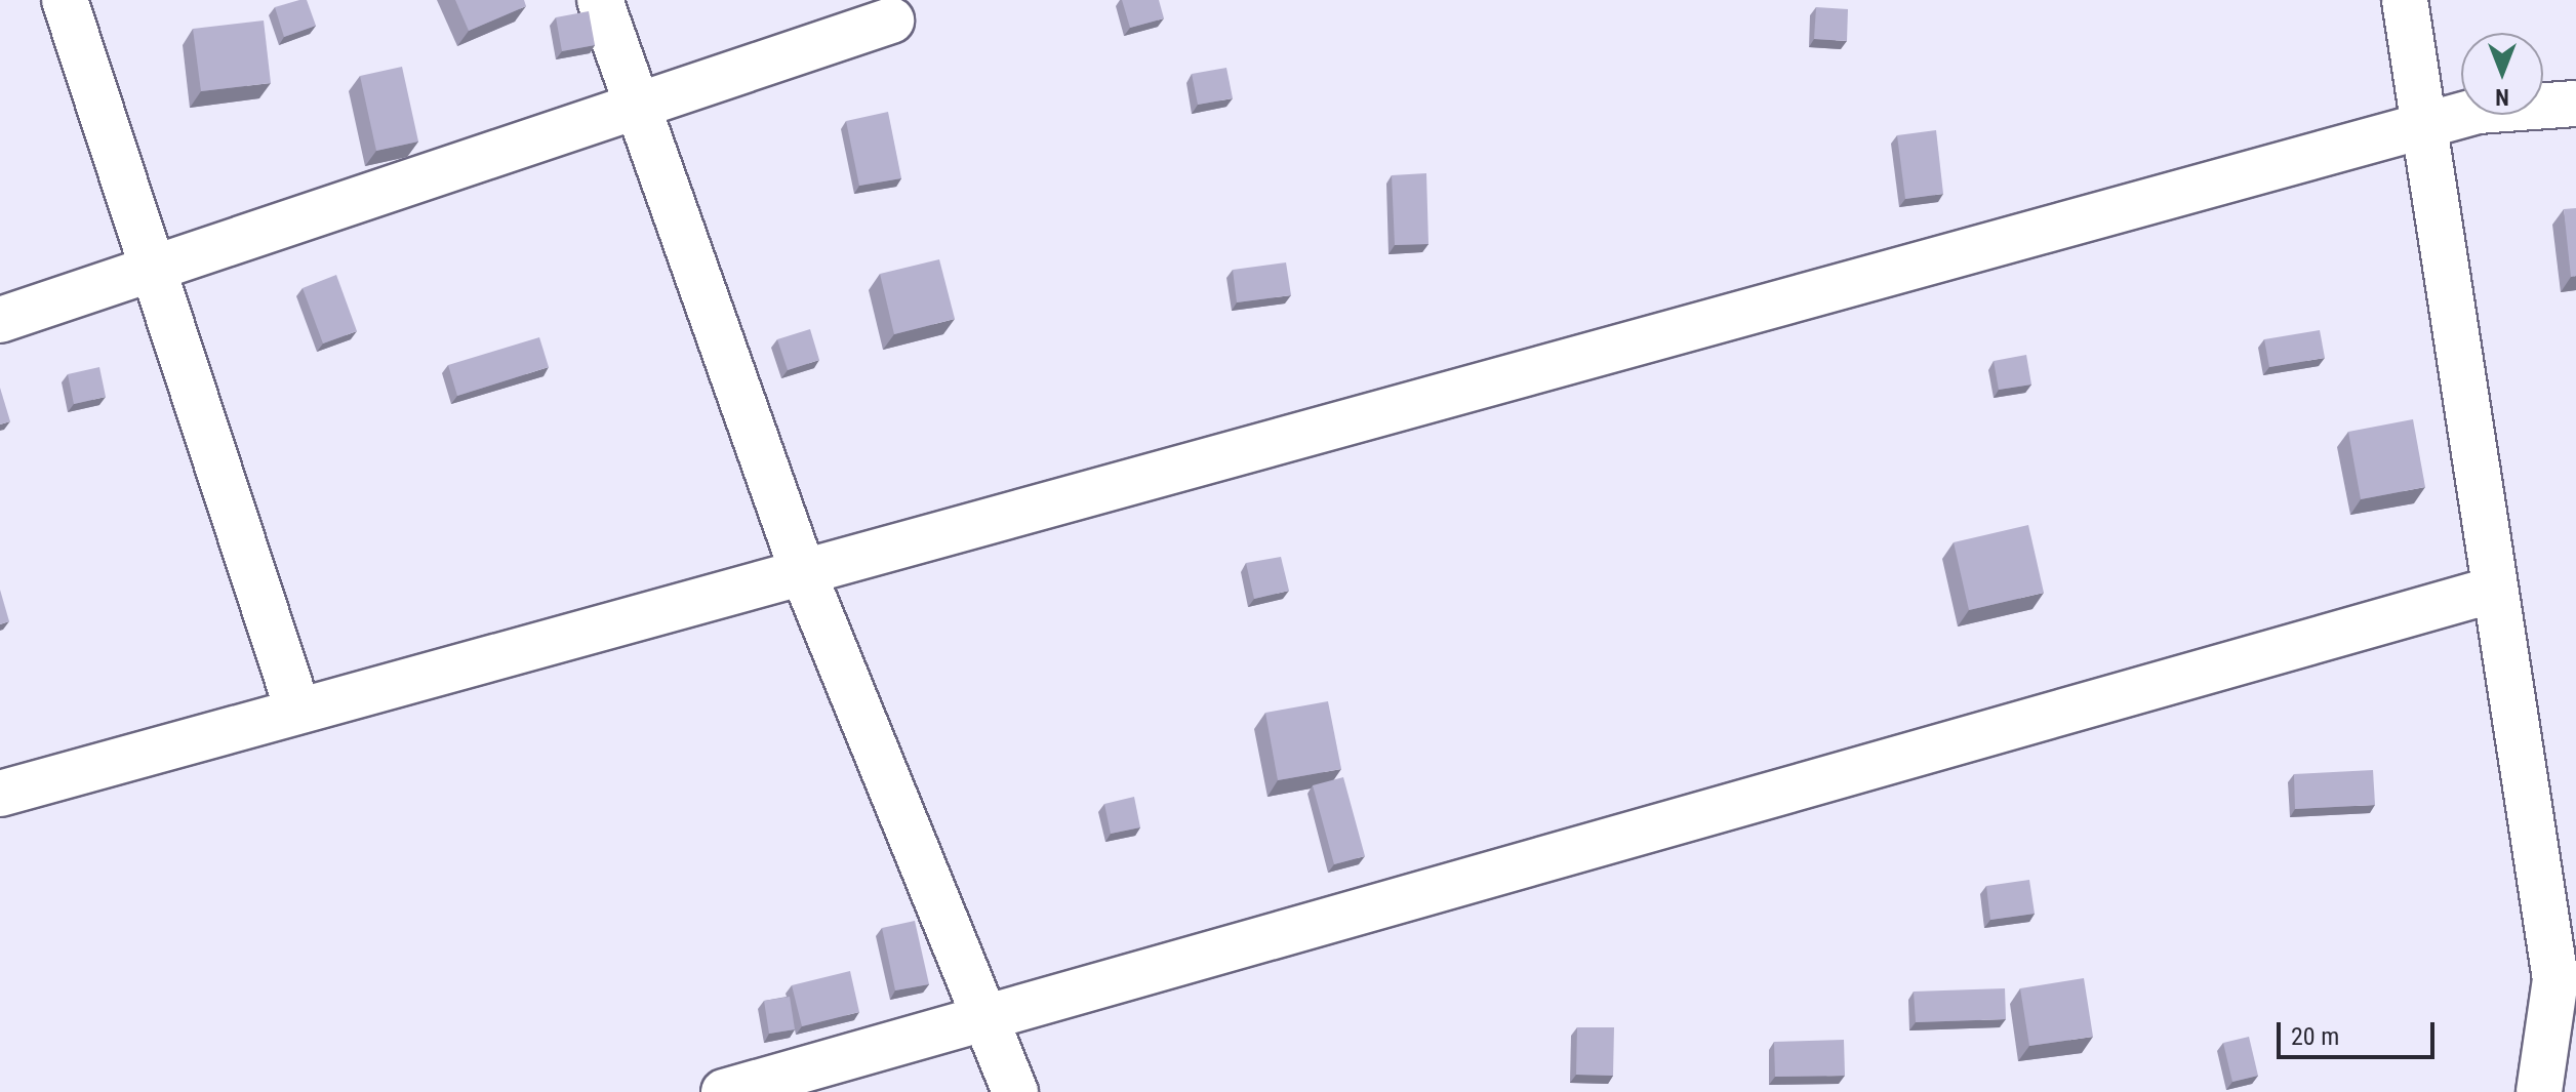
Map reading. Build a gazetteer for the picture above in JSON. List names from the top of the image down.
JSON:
{
  "scale_bar": "20 m",
  "north": "bottom"
}
